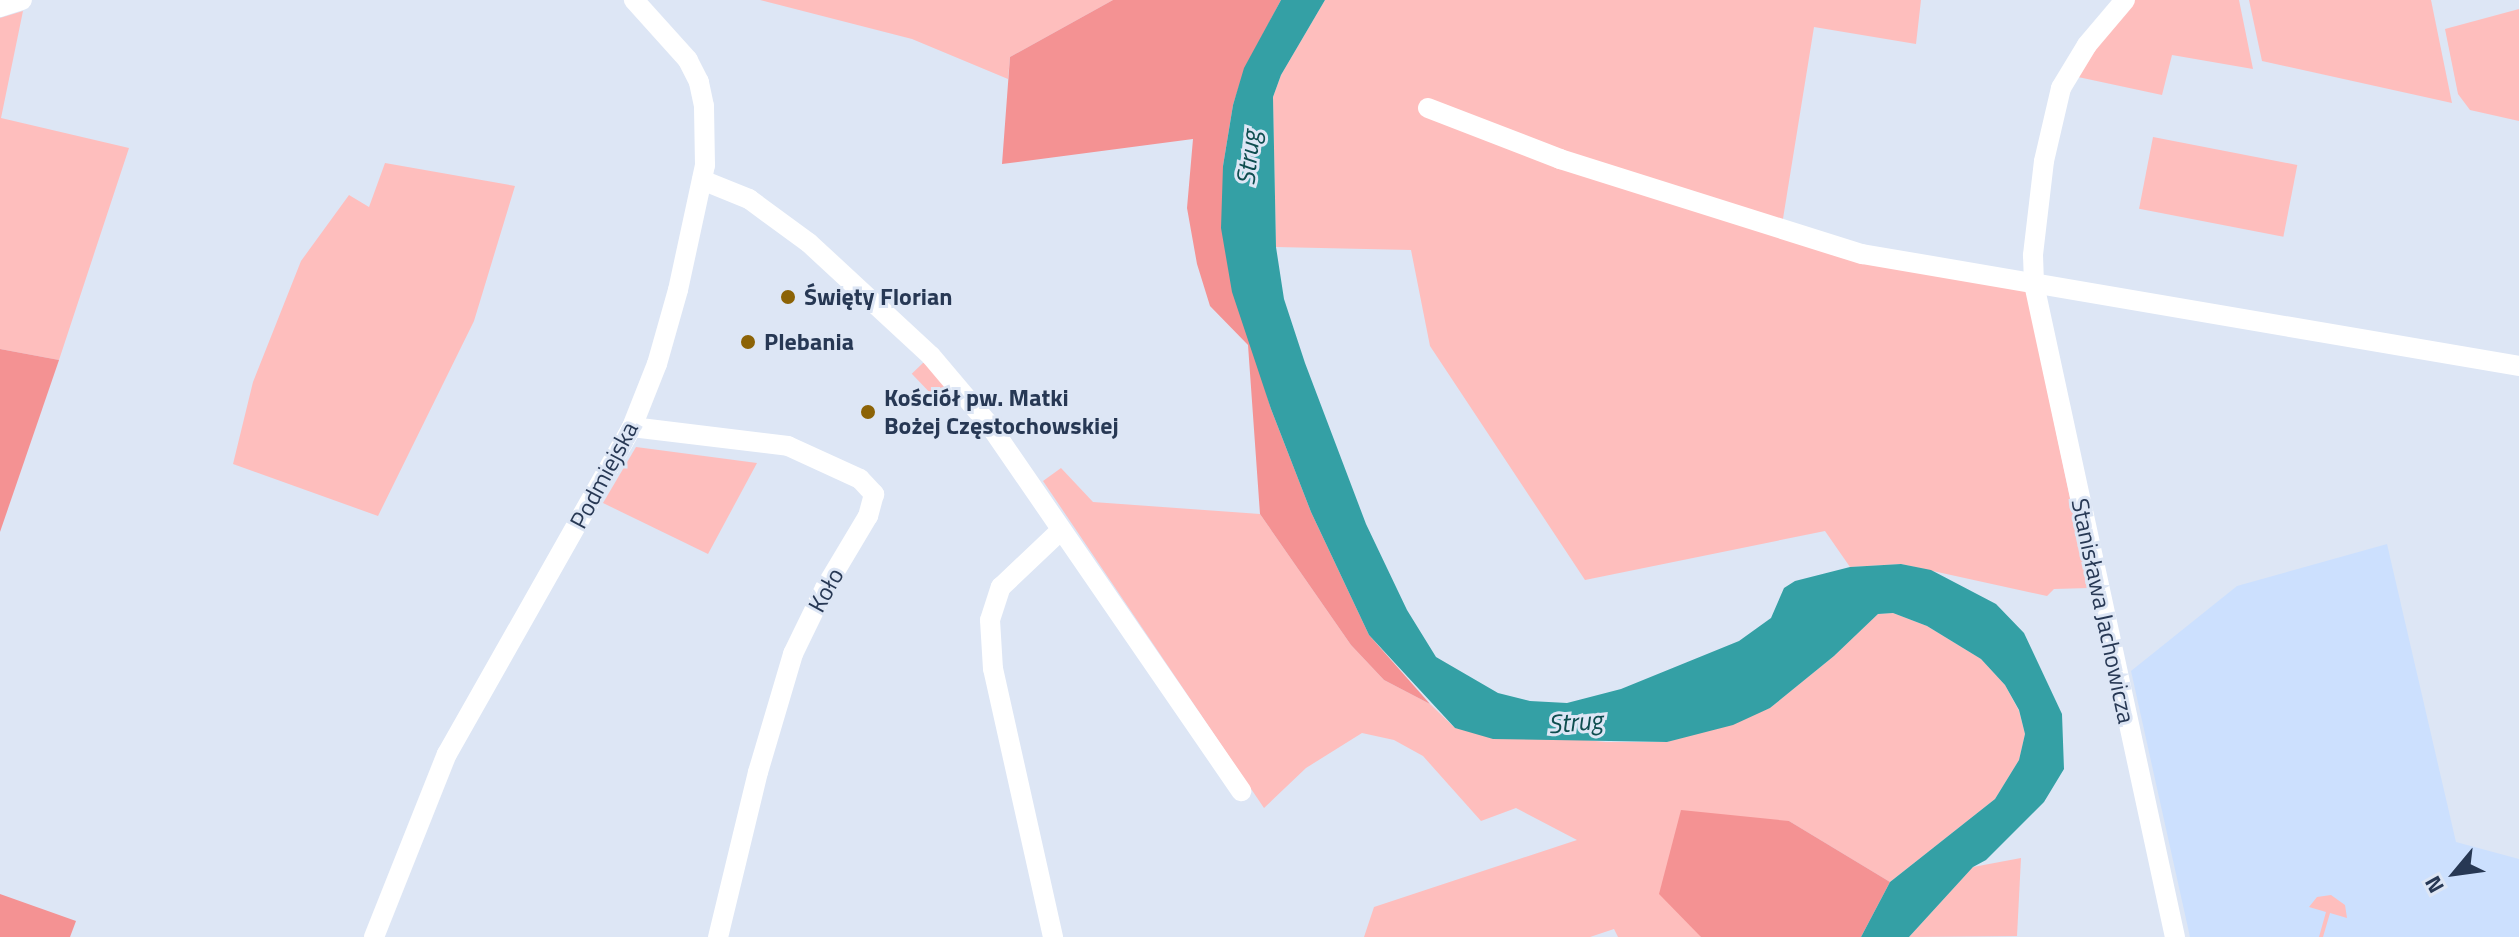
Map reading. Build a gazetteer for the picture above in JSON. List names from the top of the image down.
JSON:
{
  "streets": {
    "street": ["Podmiejska", "Koło", "Stanisława Jachowicza"]
  },
  "crossings": [
    ["Podmiejska", "Koło"]
  ],
  "water": ["Strug"],
  "places": ["Święty Florian", "Plebania", "Kościół pw. Matki Bożej Częstochowskiej"],
  "north": "bottom left"
}
